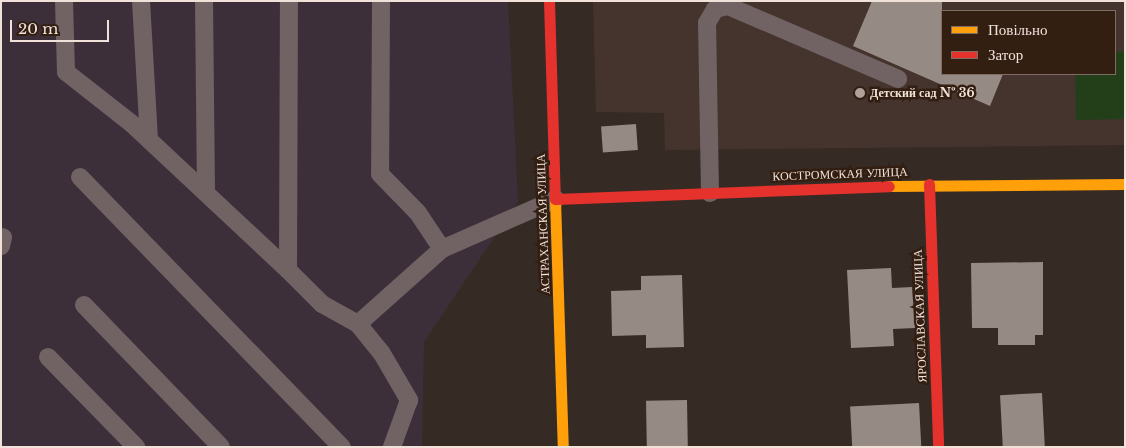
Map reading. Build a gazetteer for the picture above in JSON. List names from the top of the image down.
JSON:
{
  "streets": {
    "street": ["КОСТРОМСКАЯ УЛИЦА", "АСТРАХАНСКАЯ УЛИЦА", "ЯРОСЛАВСКАЯ УЛИЦА"]
  },
  "crossings": [
    ["КОСТРОМСКАЯ УЛИЦА", "АСТРАХАНСКАЯ УЛИЦА"],
    ["КОСТРОМСКАЯ УЛИЦА", "ЯРОСЛАВСКАЯ УЛИЦА"]
  ],
  "places": ["Детский сад № 36"],
  "legend": ["Повільно", "Затор"],
  "scale_bar": "20 m"
}
